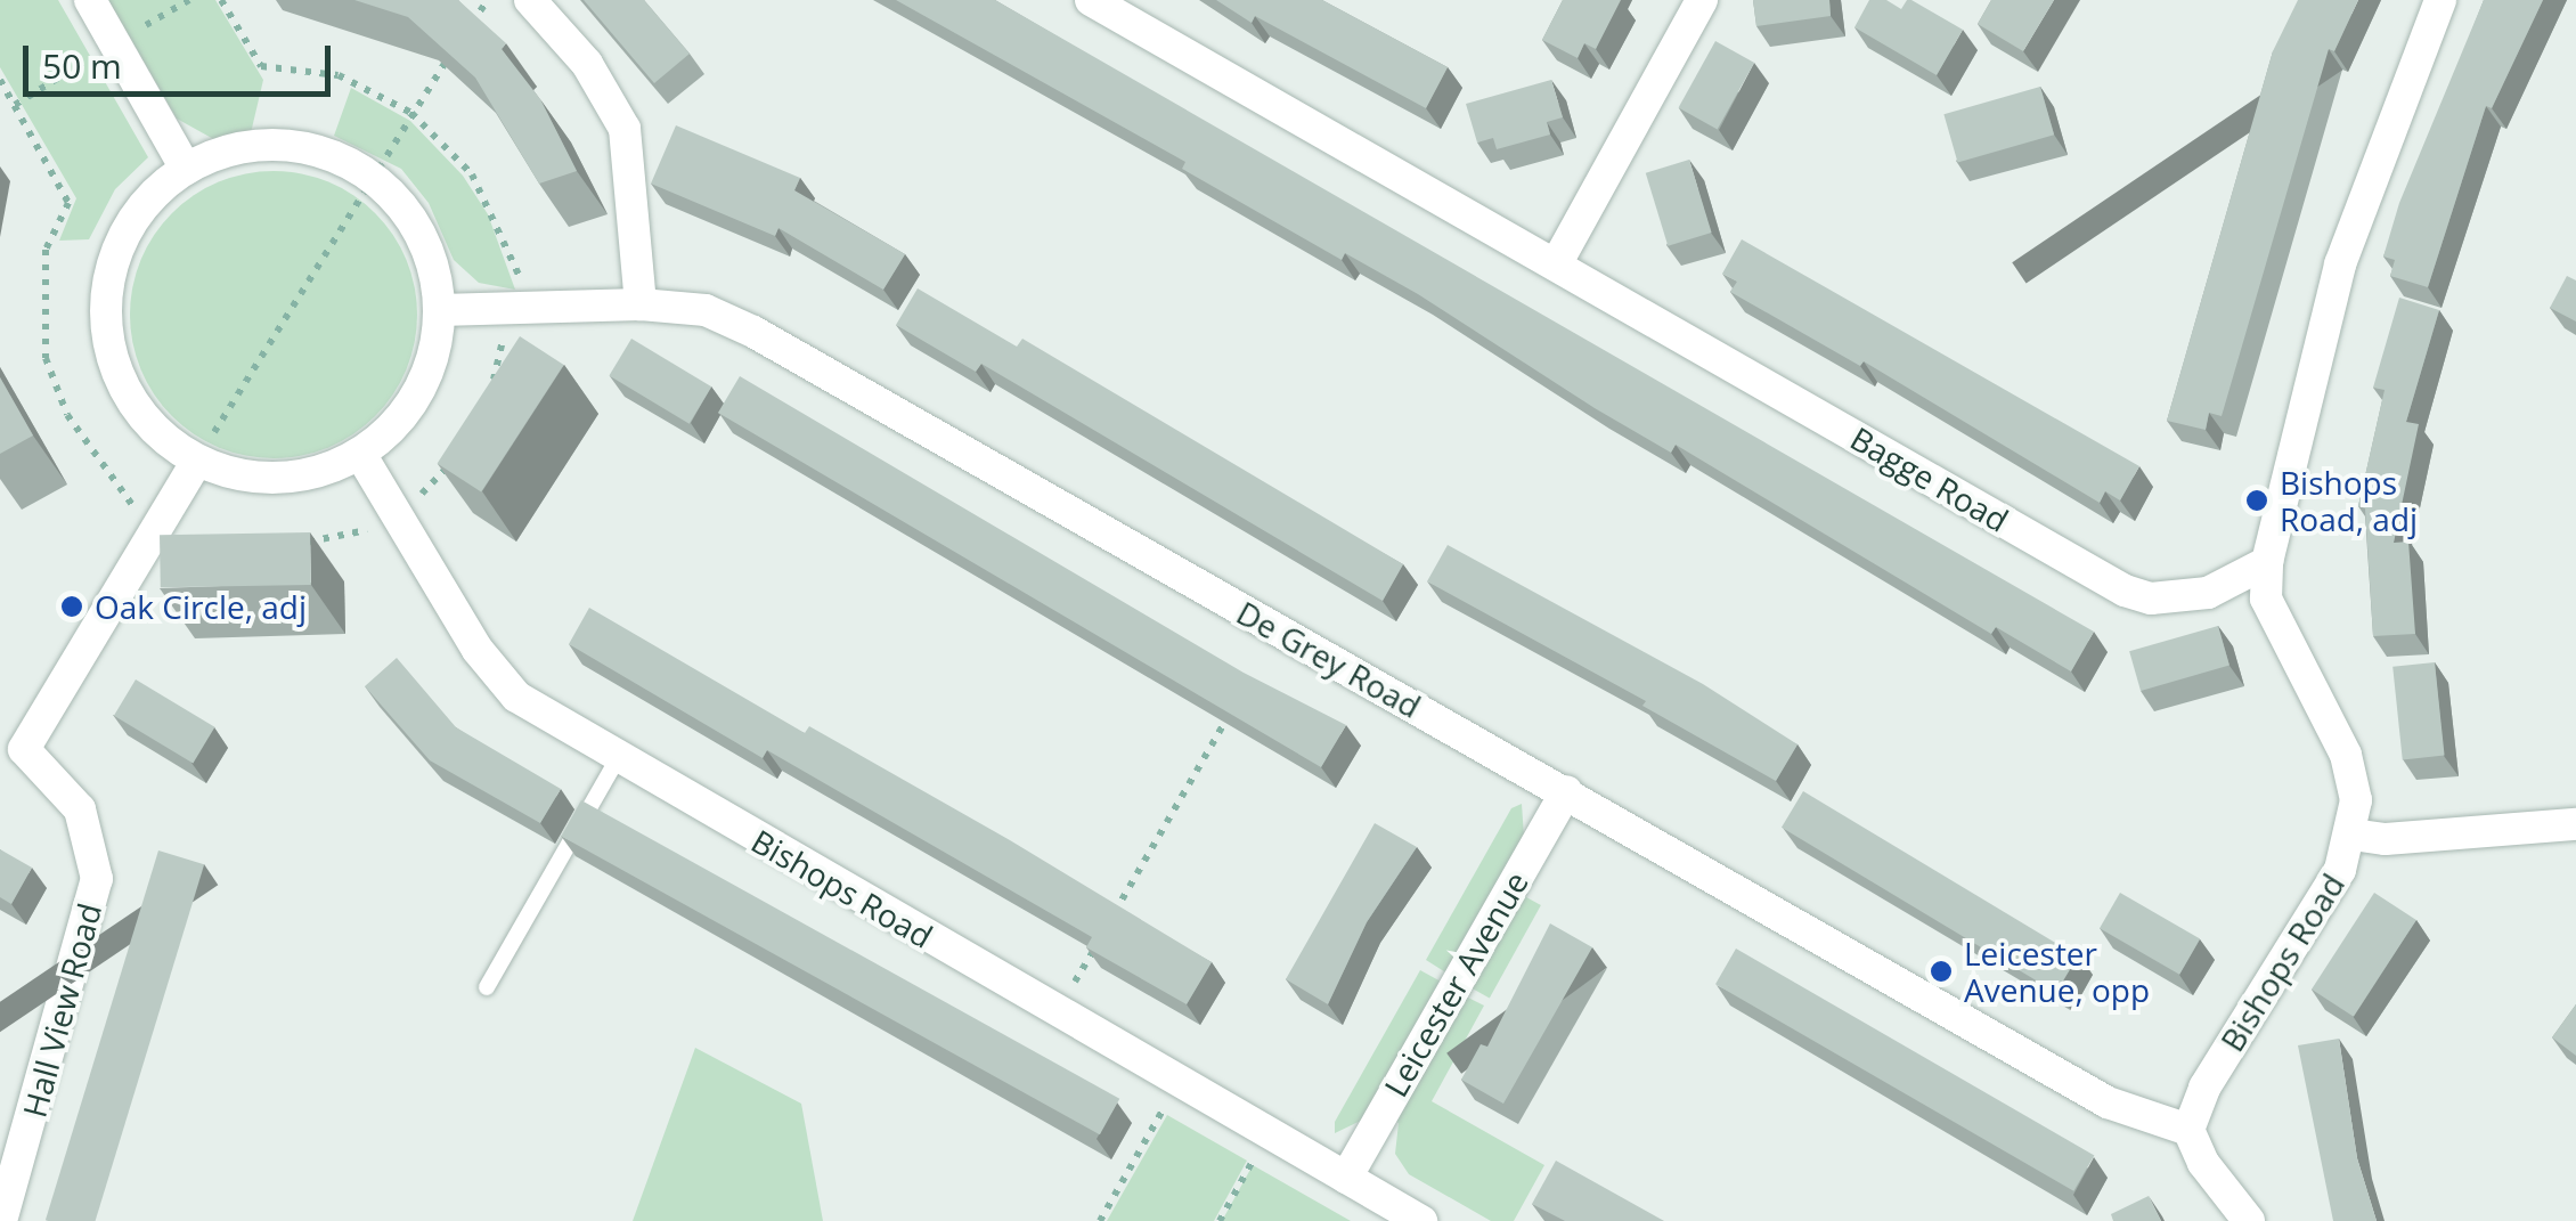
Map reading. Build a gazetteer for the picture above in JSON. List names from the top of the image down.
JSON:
{
  "streets": {
    "street": [
      "Bagge Road",
      "De Grey Road",
      "Bishops Road",
      "Leicester Avenue",
      "Hall View Road"
    ]
  },
  "crossings": [
    ["Bagge Road", "Bishops Road"],
    ["De Grey Road", "Bishops Road"],
    ["De Grey Road", "Leicester Avenue"],
    ["Bishops Road", "Leicester Avenue"]
  ],
  "places": ["Bishops Road, adj", "Oak Circle, adj", "Leicester Avenue, opp"],
  "scale_bar": "50 m"
}
